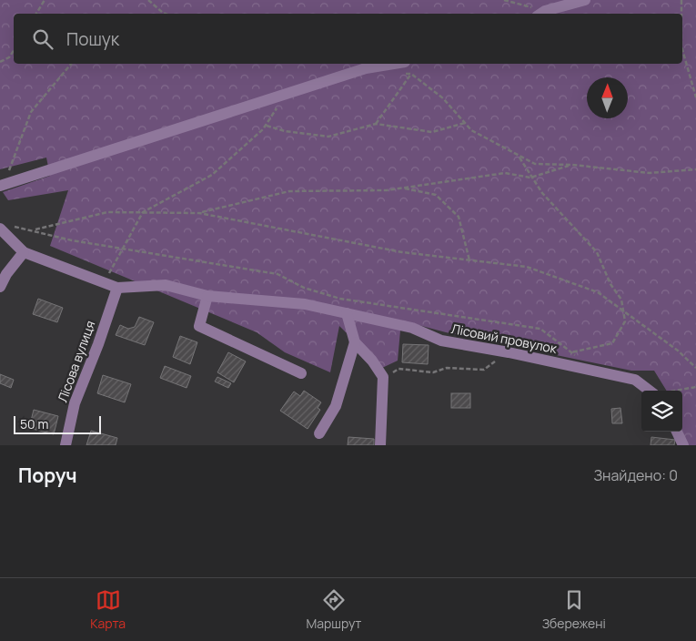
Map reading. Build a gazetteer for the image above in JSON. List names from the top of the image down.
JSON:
{
  "streets": {
    "street": ["Лісовий провулок", "Лісова вулиця"]
  },
  "scale_bar": "50 m",
  "north": "top",
  "page": {
    "search": "Пошук",
    "scale": "50 m",
    "heading": ["Поруч", "Знайдено: 0"],
    "nav": ["Карта", "Маршрут", "Збережені"]
  }
}
